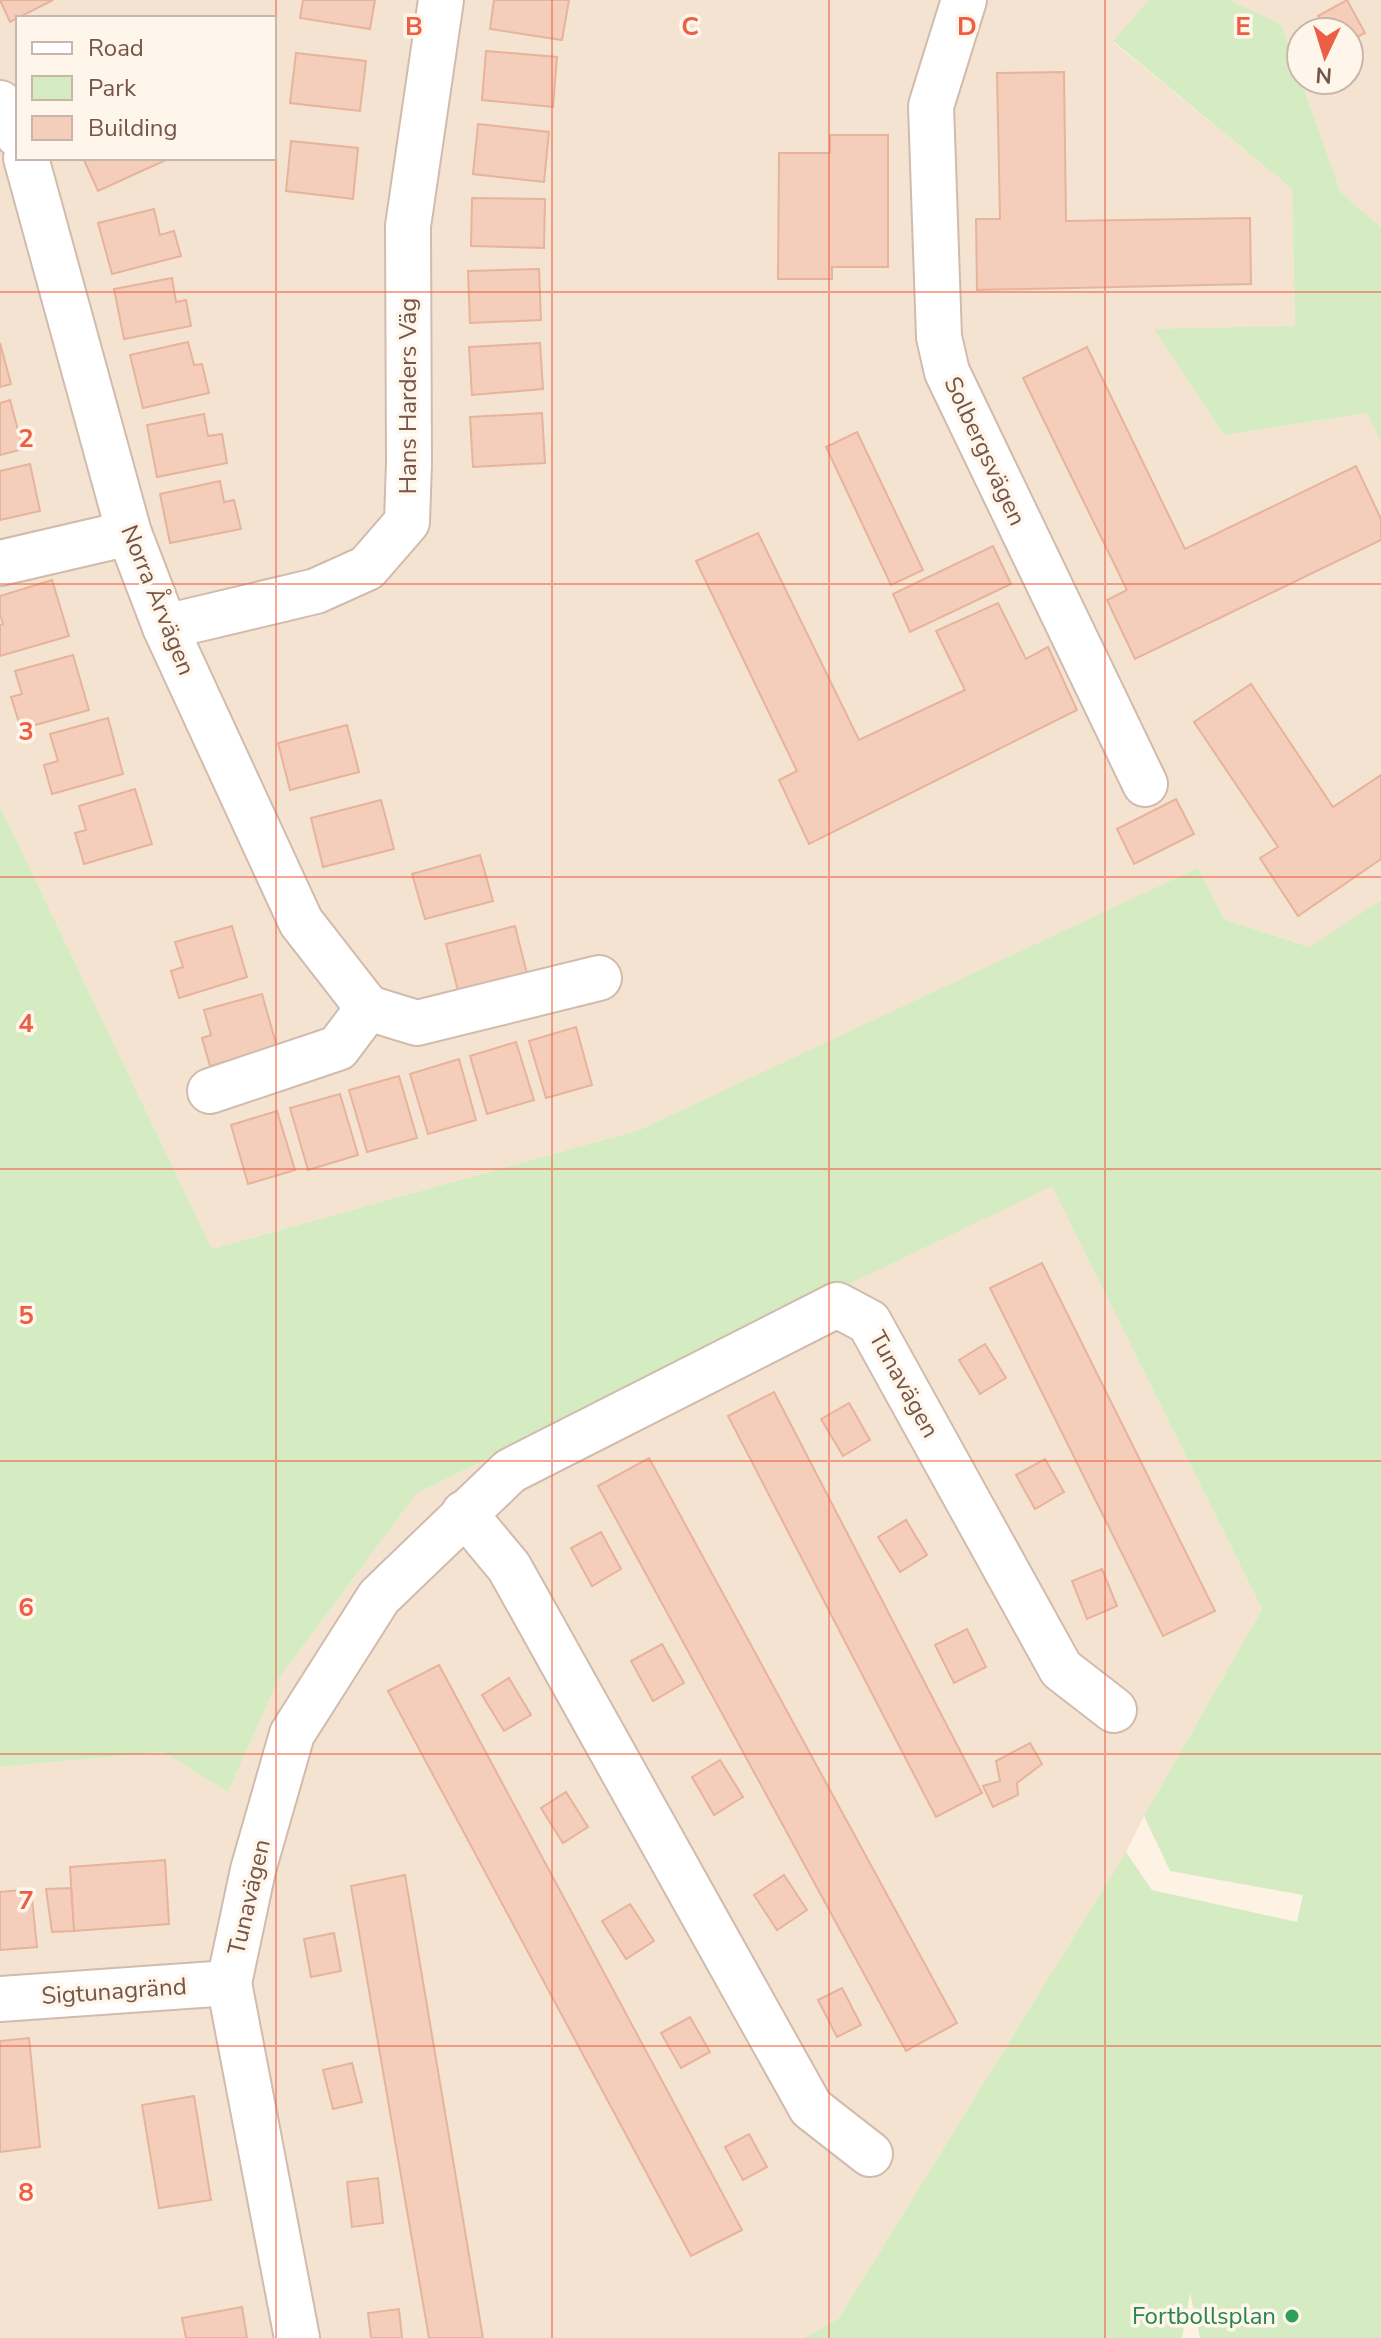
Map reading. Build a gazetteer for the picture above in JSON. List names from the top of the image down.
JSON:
{
  "streets": {
    "street": [
      "Hans Harders Väg",
      "Solbergsvägen",
      "Norra Årvägen",
      "Tunavägen",
      "Sigtunagränd"
    ]
  },
  "crossings": [
    ["Hans Harders Väg", "Norra Årvägen"],
    ["Tunavägen", "Sigtunagränd"]
  ],
  "places": ["Fortbollsplan"],
  "legend": ["Road", "Park", "Building"],
  "north": "bottom",
  "grid": {
    "columns": [
      "B",
      "C",
      "D",
      "E"
    ],
    "rows": [
      "2",
      "3",
      "4",
      "5",
      "6",
      "7",
      "8"
    ]
  }
}
